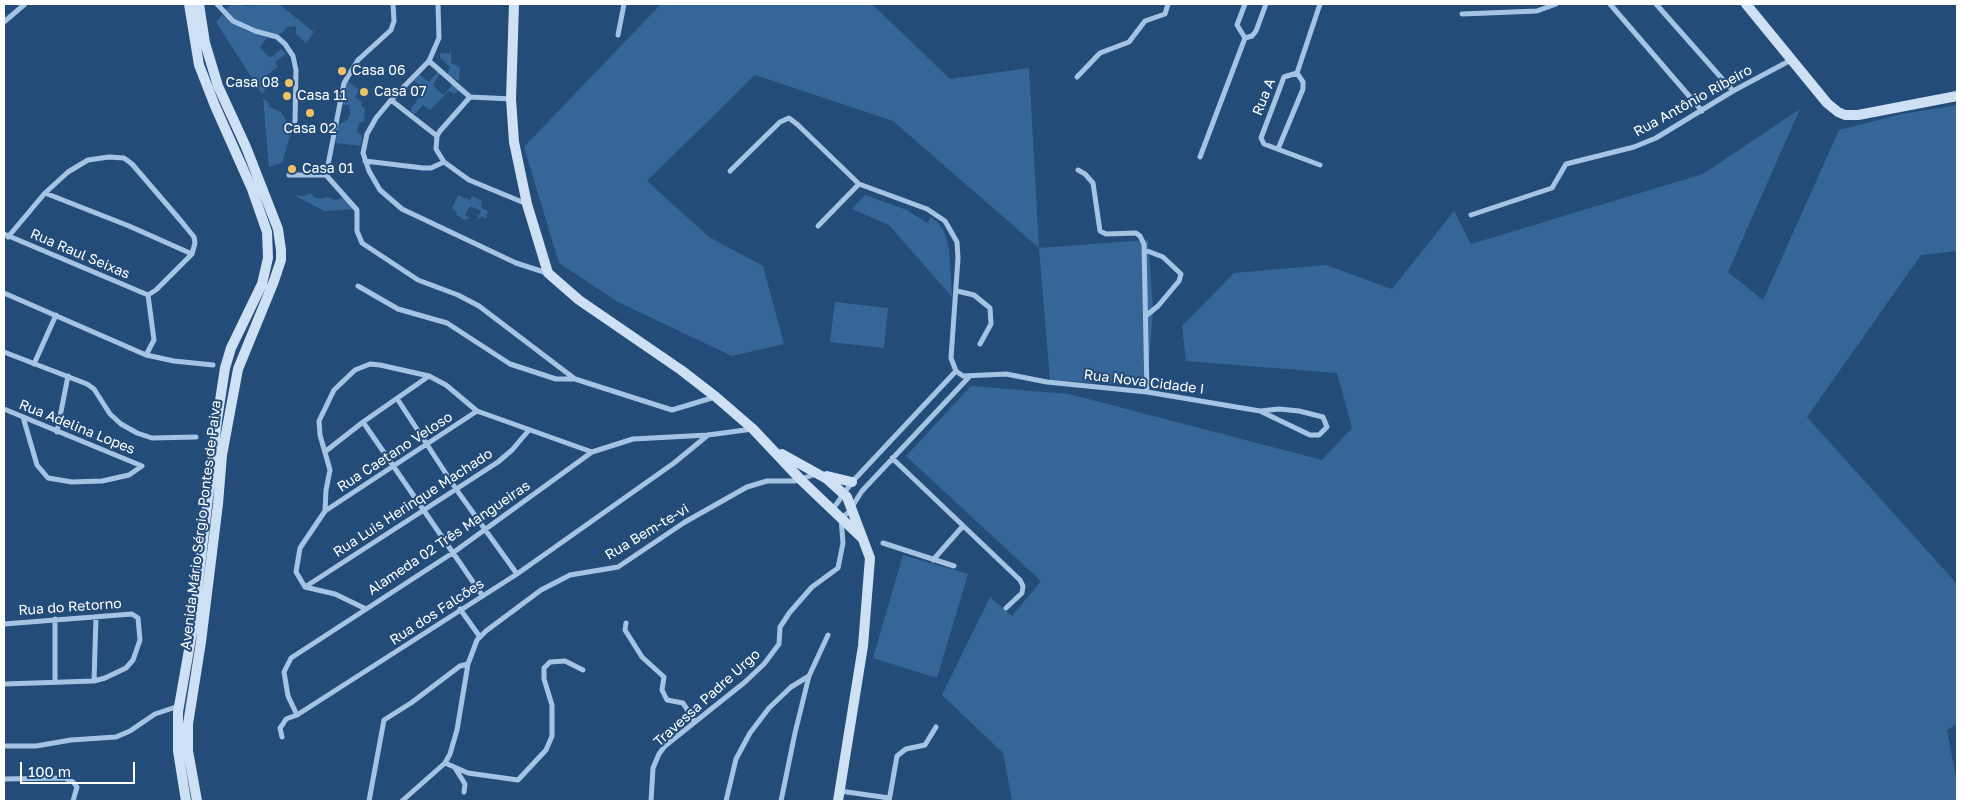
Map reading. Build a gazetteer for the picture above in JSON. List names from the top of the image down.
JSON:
{
  "streets": {
    "main road": ["Avenida Mário Sérgio Pontes de Paiva"],
    "street": [
      "Rua A",
      "Rua Antônio Ribeiro",
      "Rua Raul Seixas",
      "Rua Nova Cidade I",
      "Rua Adelina Lopes",
      "Rua Caetano Veloso",
      "Rua Luis Herinque Machado",
      "Rua Bem-te-vi",
      "Alameda 02 Três Mangueiras",
      "Rua do Retorno",
      "Rua dos Falcões",
      "Travessa Padre Urgo"
    ]
  },
  "crossings": [
    ["Rua Luis Herinque Machado", "Alameda 02 Três Mangueiras"],
    ["Alameda 02 Três Mangueiras", "Rua dos Falcões"]
  ],
  "places": [
    "Casa 06",
    "Casa 08",
    "Casa 07",
    "Casa 11",
    "Casa 02",
    "Casa 01"
  ],
  "scale_bar": "100 m"
}
